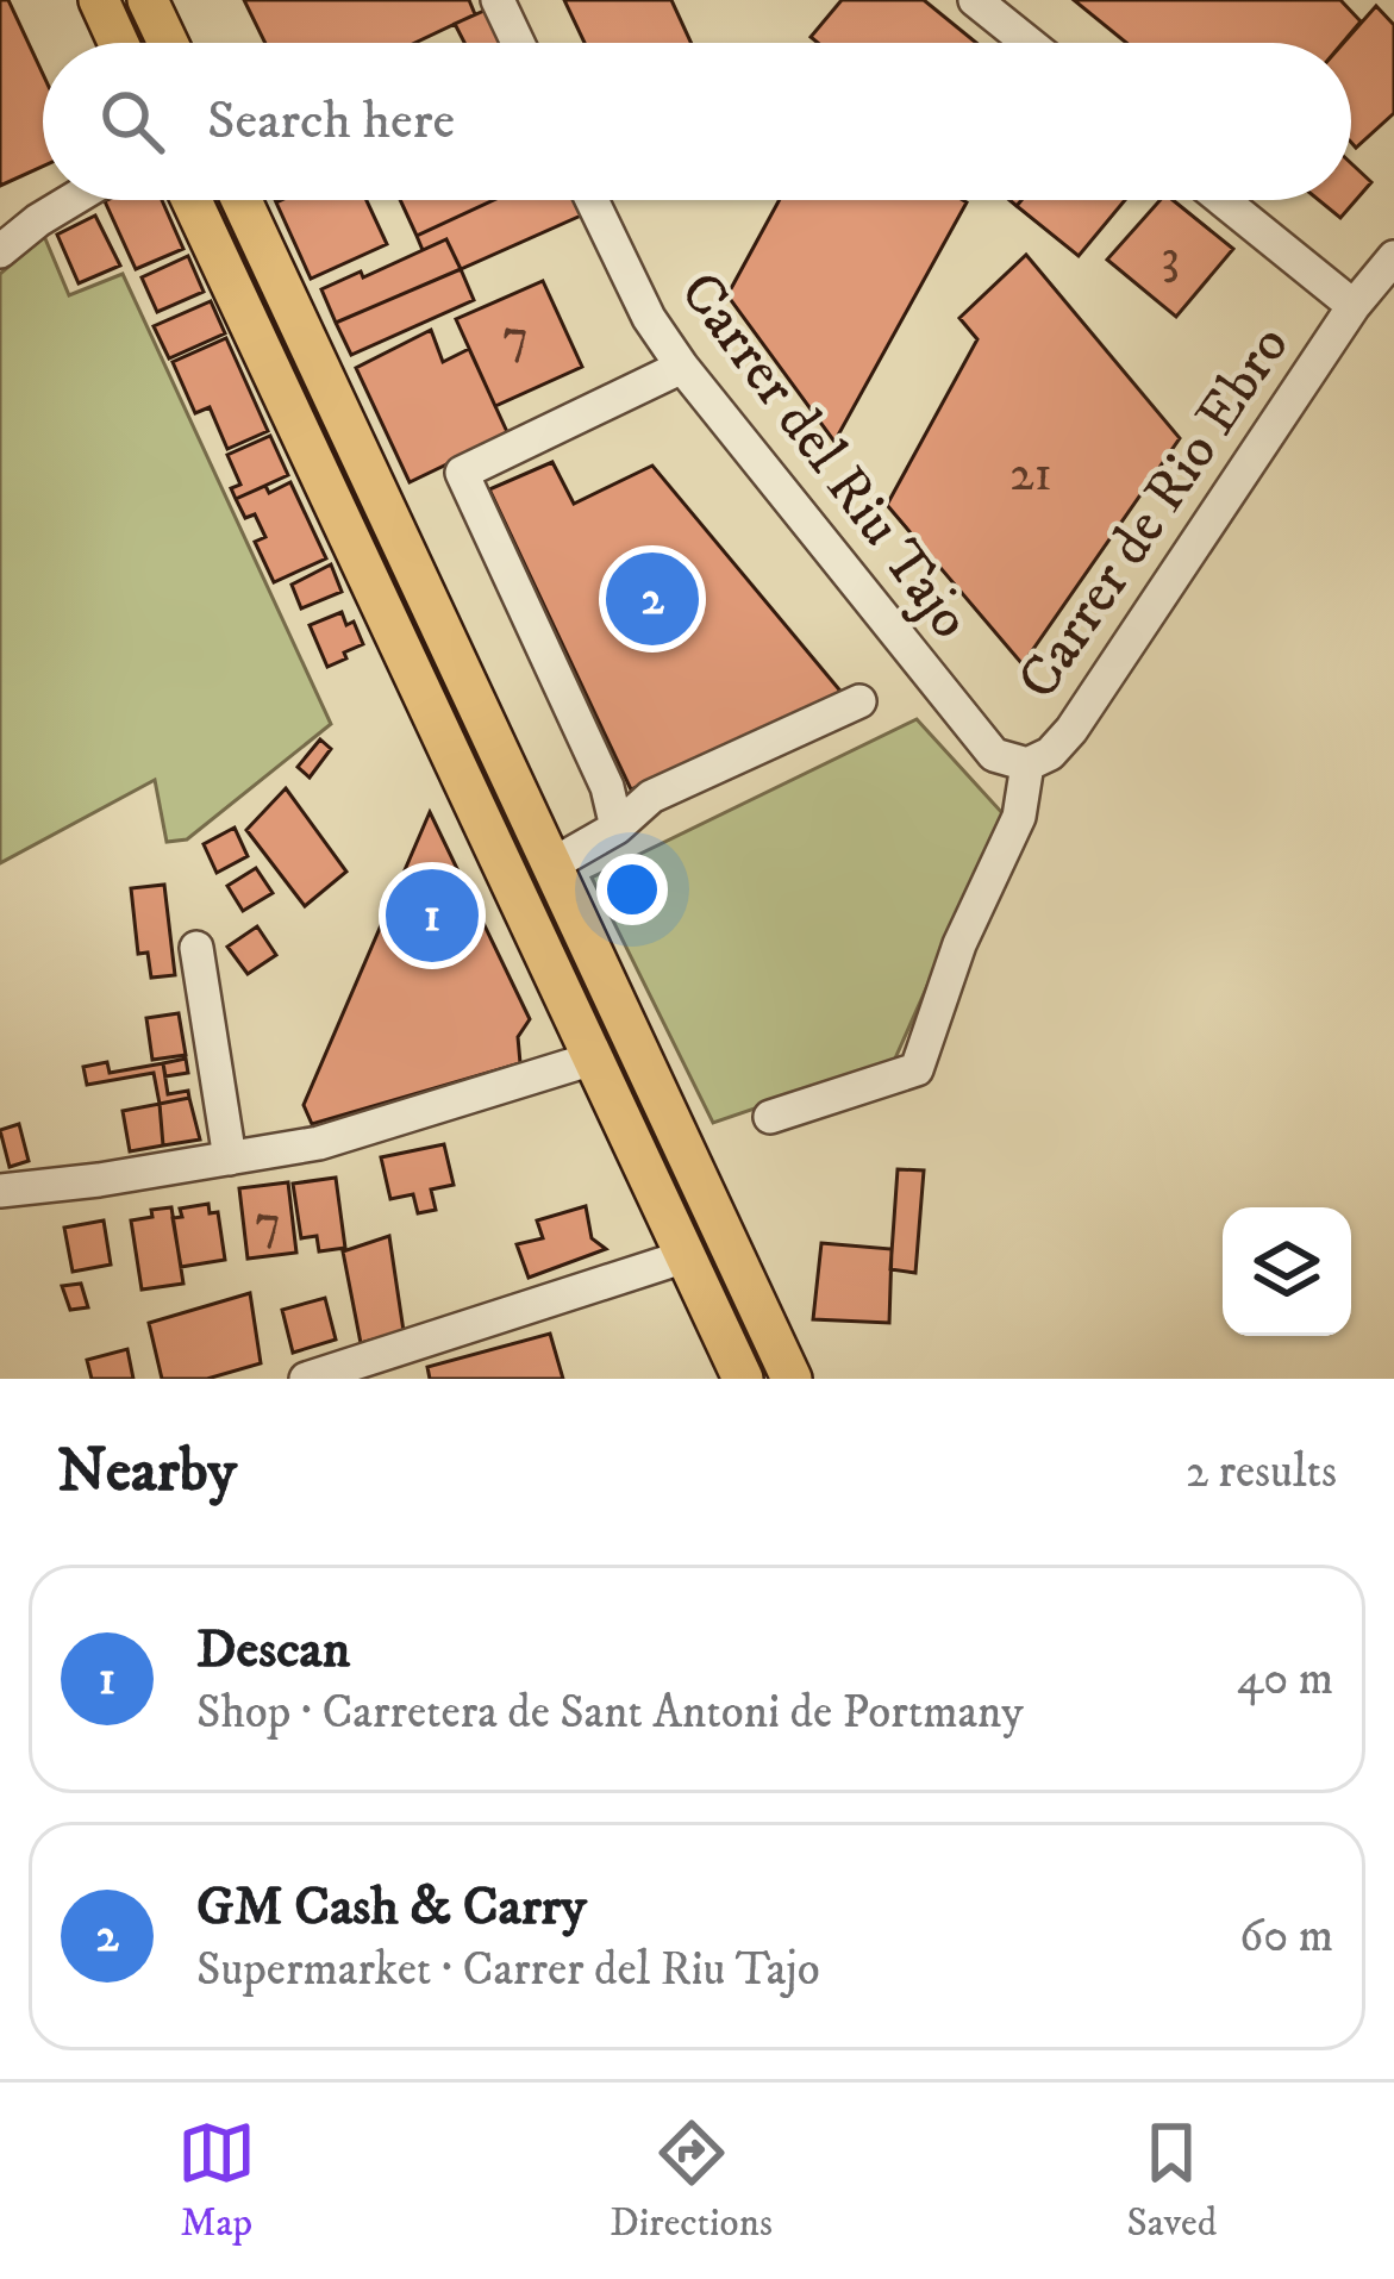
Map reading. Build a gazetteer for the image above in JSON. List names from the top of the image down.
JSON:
{
  "streets": {
    "street": ["Carrer del Riu Tajo", "Carrer de Rio Ebro"]
  },
  "crossings": [
    ["Carrer del Riu Tajo", "Carrer de Rio Ebro"]
  ],
  "house_numbers": [
    "3",
    "7",
    "21",
    "7"
  ],
  "page": {
    "search": "Search here",
    "pins": ["2", "1"],
    "heading": ["Nearby", "2 results"],
    "list": [
      {
        "mark": "1",
        "name": "Descan",
        "note": "Shop · Carretera de Sant Antoni de Portmany",
        "value": "40 m"
      },
      {
        "mark": "2",
        "name": "GM Cash & Carry",
        "note": "Supermarket · Carrer del Riu Tajo",
        "value": "60 m"
      }
    ],
    "nav": ["Map", "Directions", "Saved"]
  }
}
